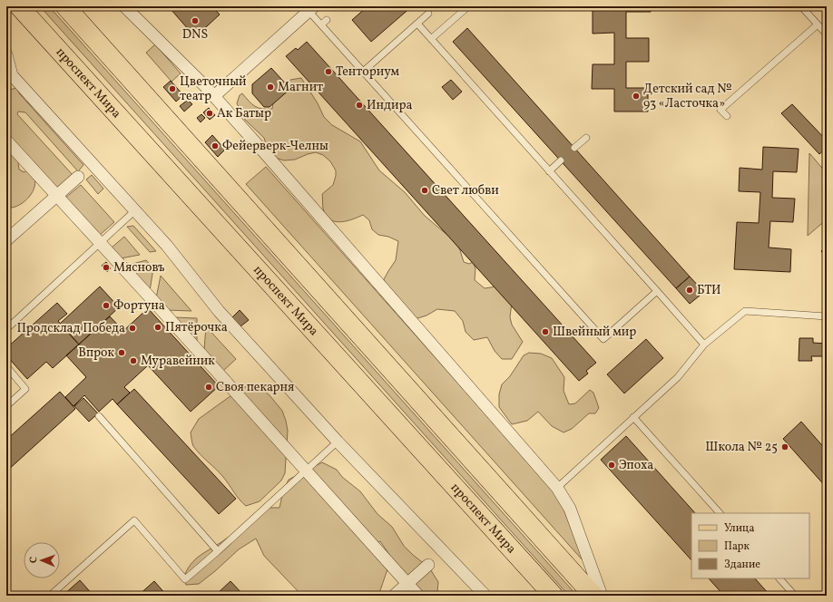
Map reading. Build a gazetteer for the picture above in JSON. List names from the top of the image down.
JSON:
{
  "streets": {
    "main road": ["проспект Мира"]
  },
  "places": [
    "DNS",
    "Тенториум",
    "Магнит",
    "Цветочный театр",
    "Детский сад № 93 «Ласточка»",
    "Индира",
    "Ак Батыр",
    "Фейерверк-Челны",
    "Свет любви",
    "Мясновъ",
    "БТИ",
    "Фортуна",
    "Пятёрочка",
    "Продсклад Победа",
    "Швейный мир",
    "Впрок",
    "Муравейник",
    "Своя пекарня",
    "Школа № 25",
    "Эпоха"
  ],
  "legend": ["Улица", "Парк", "Здание"],
  "north": "left"
}
